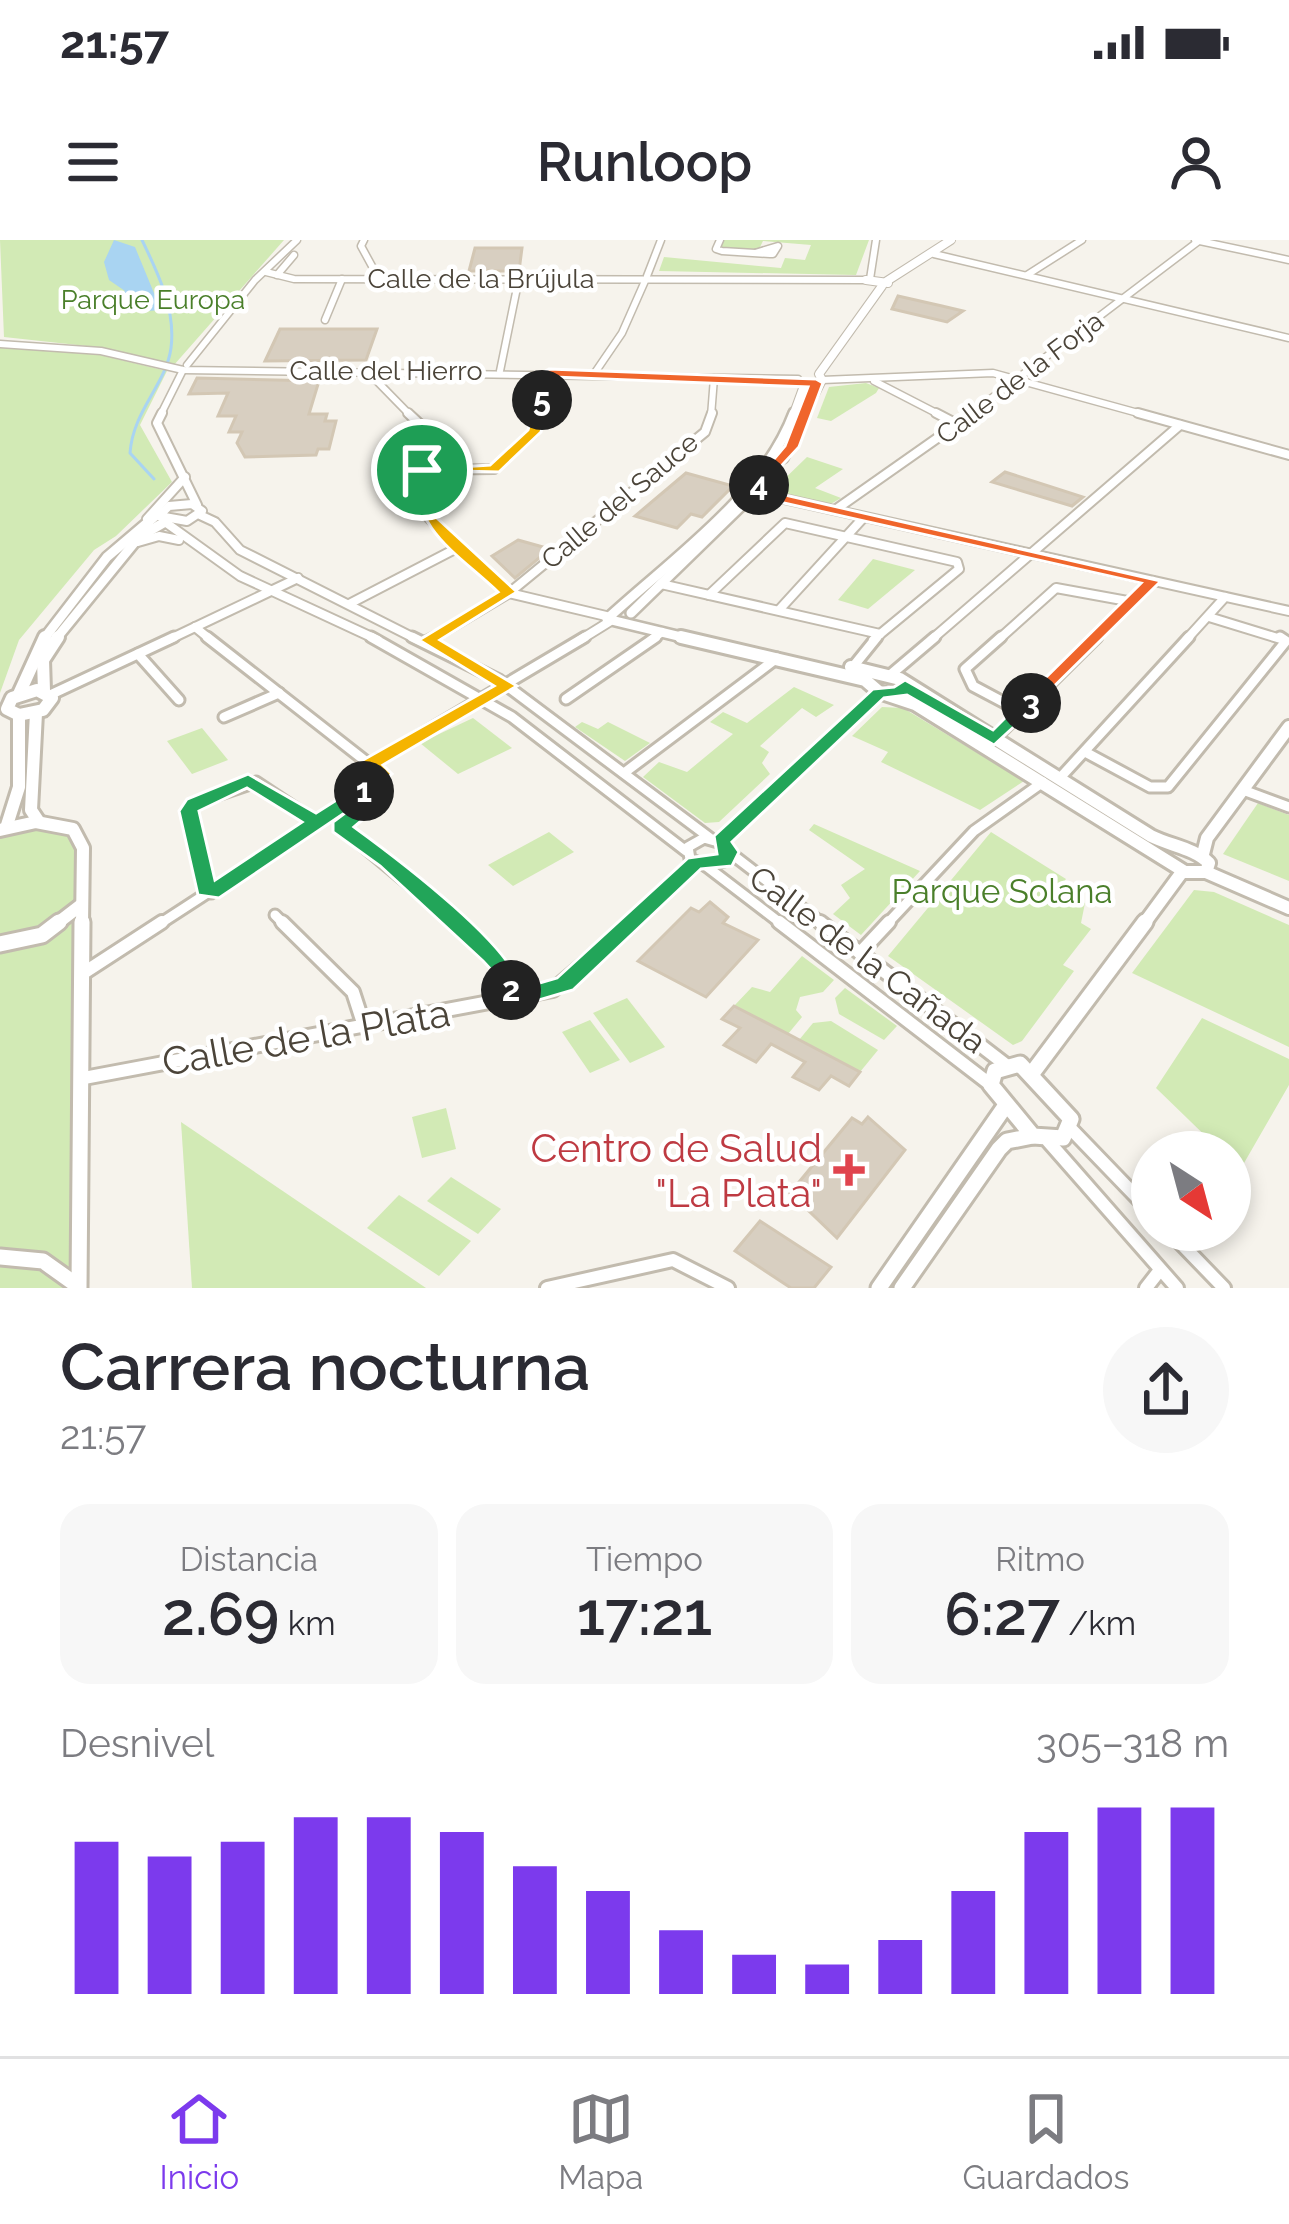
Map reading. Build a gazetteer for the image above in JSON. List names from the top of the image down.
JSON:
{
  "streets": {
    "street": [
      "Calle de la Brújula",
      "Calle del Hierro",
      "Calle de la Forja",
      "Calle del Sauce",
      "Calle de la Cañada",
      "Calle de la Plata"
    ]
  },
  "crossings": [
    ["Calle del Hierro", "Calle de la Forja"],
    ["Calle del Hierro", "Calle del Sauce"],
    ["Calle de la Cañada", "Calle de la Plata"]
  ],
  "parks": ["Parque Europa", "Parque Solana"],
  "places": {
    "health": ["Centro de Salud \"La Plata\""]
  },
  "north": "bottom right",
  "page": {
    "status": "21:57",
    "header": "Runloop",
    "pins": [
      "5",
      "4",
      "3",
      "1",
      "2"
    ],
    "heading": ["Carrera nocturna", "21:57"],
    "stats": [
      ["Distancia", "2.69 km"],
      ["Tiempo", "17:21"],
      ["Ritmo", "6:27 /km"]
    ],
    "chart": ["Desnivel", "305–318 m"],
    "tabs": ["Inicio", "Mapa", "Guardados"]
  }
}
